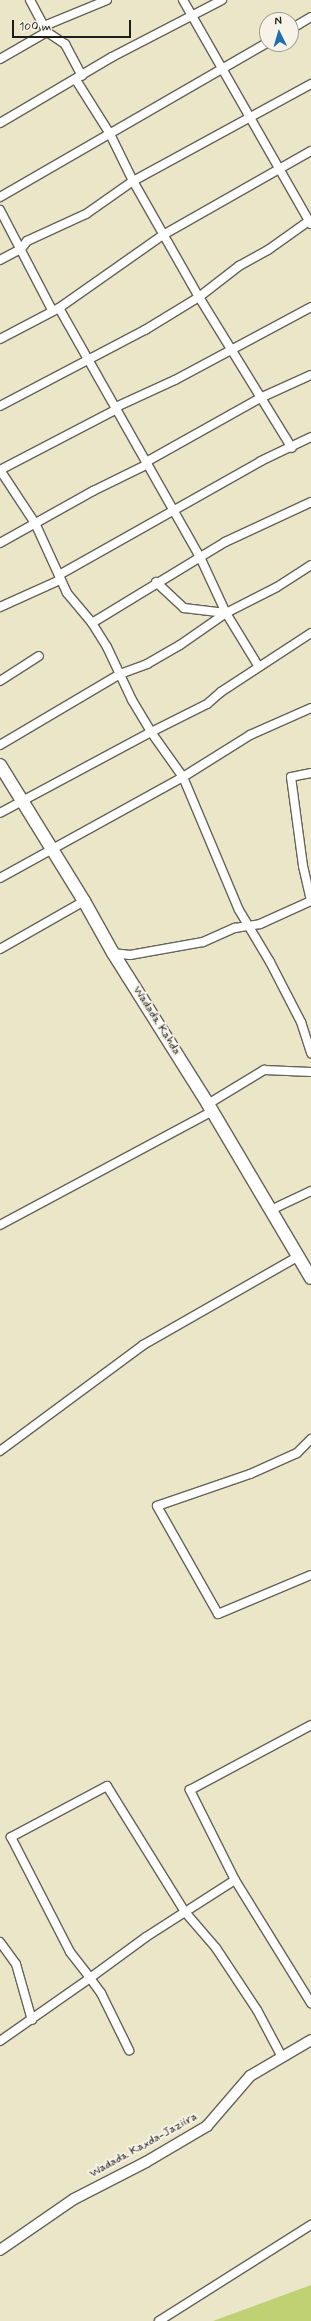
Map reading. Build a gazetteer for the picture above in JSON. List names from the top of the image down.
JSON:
{
  "streets": {
    "main road": ["Wadada Kahda"],
    "street": ["Wadada Kaxda-Jaziira"]
  },
  "scale_bar": "100 m",
  "north": "top"
}
